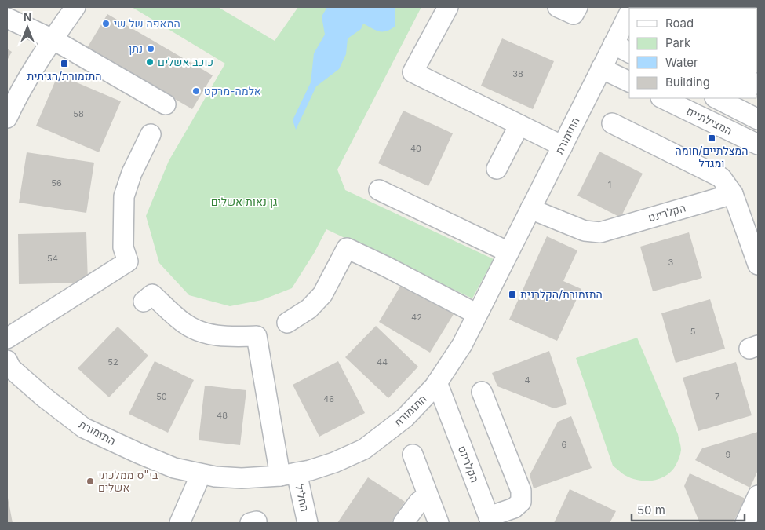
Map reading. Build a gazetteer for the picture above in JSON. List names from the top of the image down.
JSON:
{
  "streets": {
    "street": [
      "המצילתיים",
      "התזמורת",
      "הקלרינט",
      "החליל"
    ]
  },
  "crossings": [
    ["התזמורת", "הקלרינט"],
    ["התזמורת", "החליל"]
  ],
  "parks": ["גן נאות אשלים"],
  "places": {
    "other": [
      "המאפה של שי",
      "נתן",
      "כוכב אשלים",
      "אלמה-מרקט",
      "בי\"ס ממלכתי אשלים"
    ],
    "transit": ["התזמורת/הגיתית", "המצלתיים/חומה ומגדל", "התזמורת/הקלרנית"]
  },
  "house_numbers": [
    "38",
    "58",
    "40",
    "56",
    "1",
    "54",
    "3",
    "42",
    "5",
    "52",
    "44",
    "4",
    "50",
    "7",
    "46",
    "48",
    "6",
    "9"
  ],
  "legend": [
    "Road",
    "Park",
    "Water",
    "Building"
  ],
  "scale_bar": "50 m",
  "north": "top"
}
